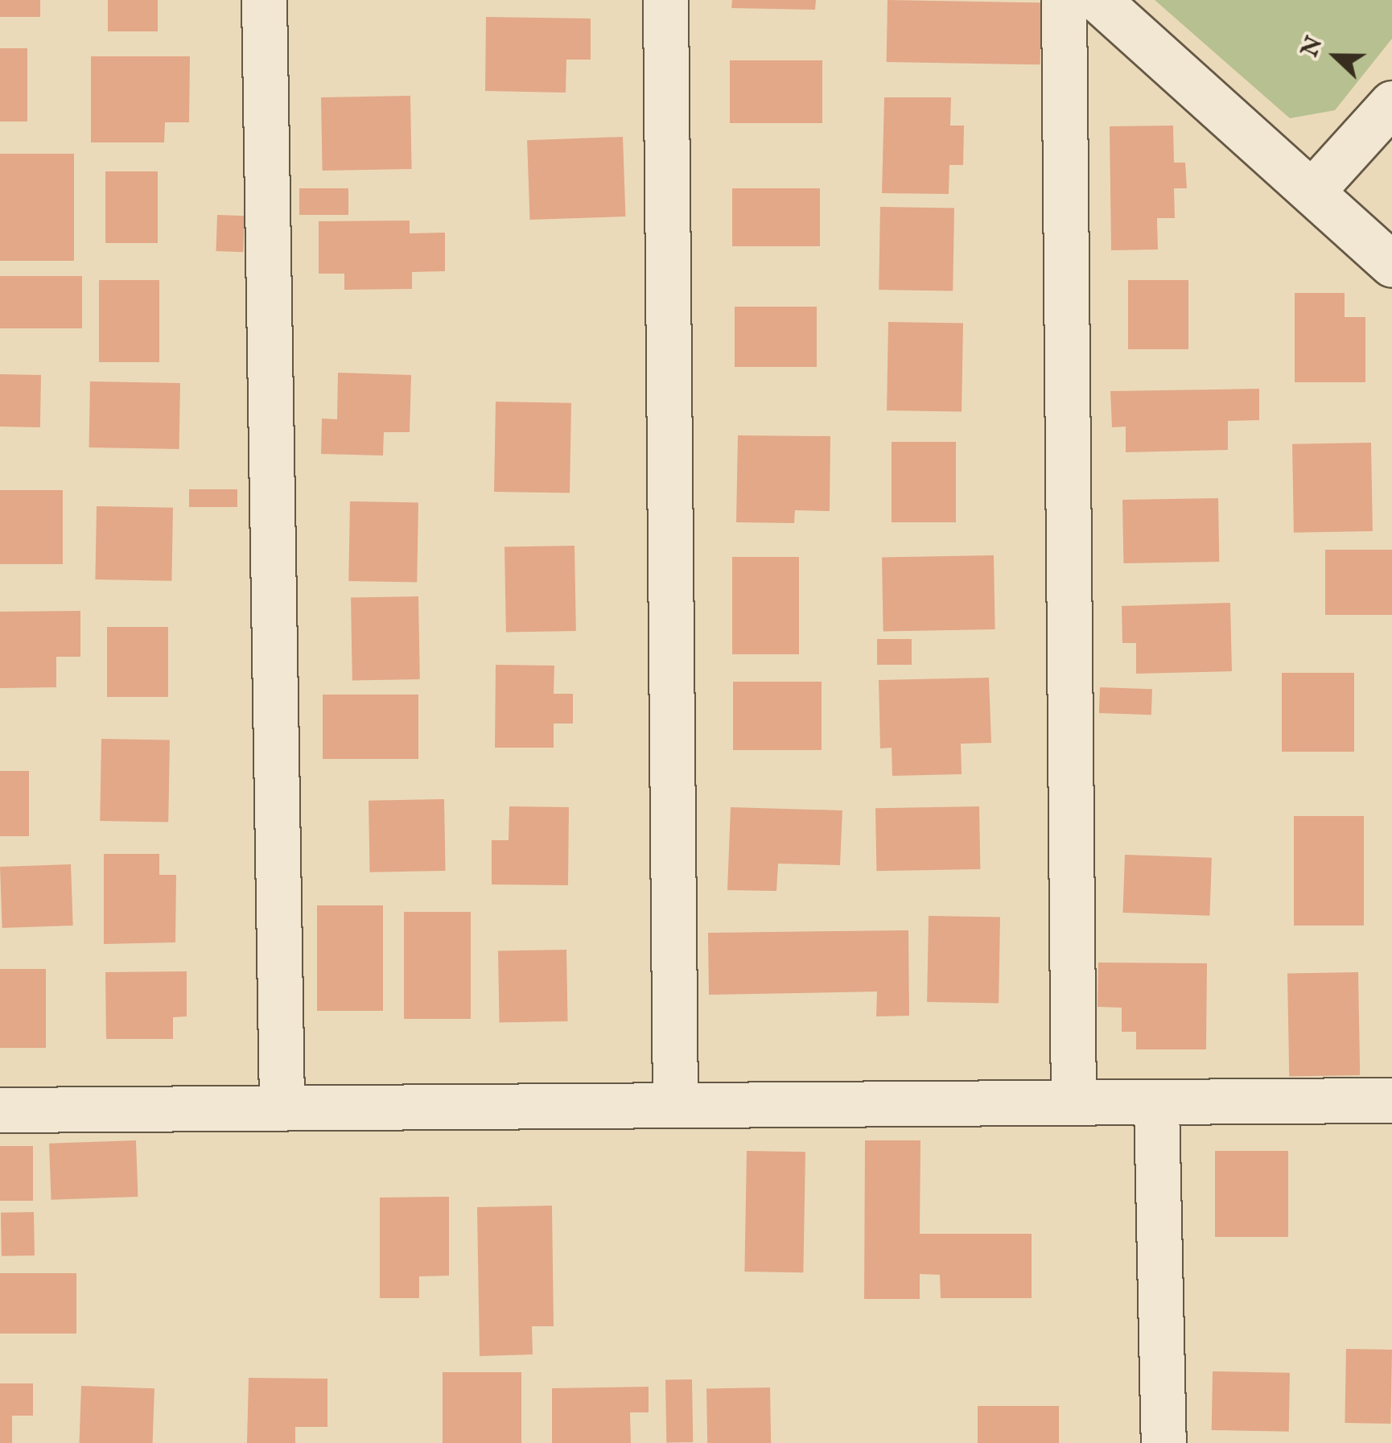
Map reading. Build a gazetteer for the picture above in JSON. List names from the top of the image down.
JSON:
{
  "north": "left"
}
